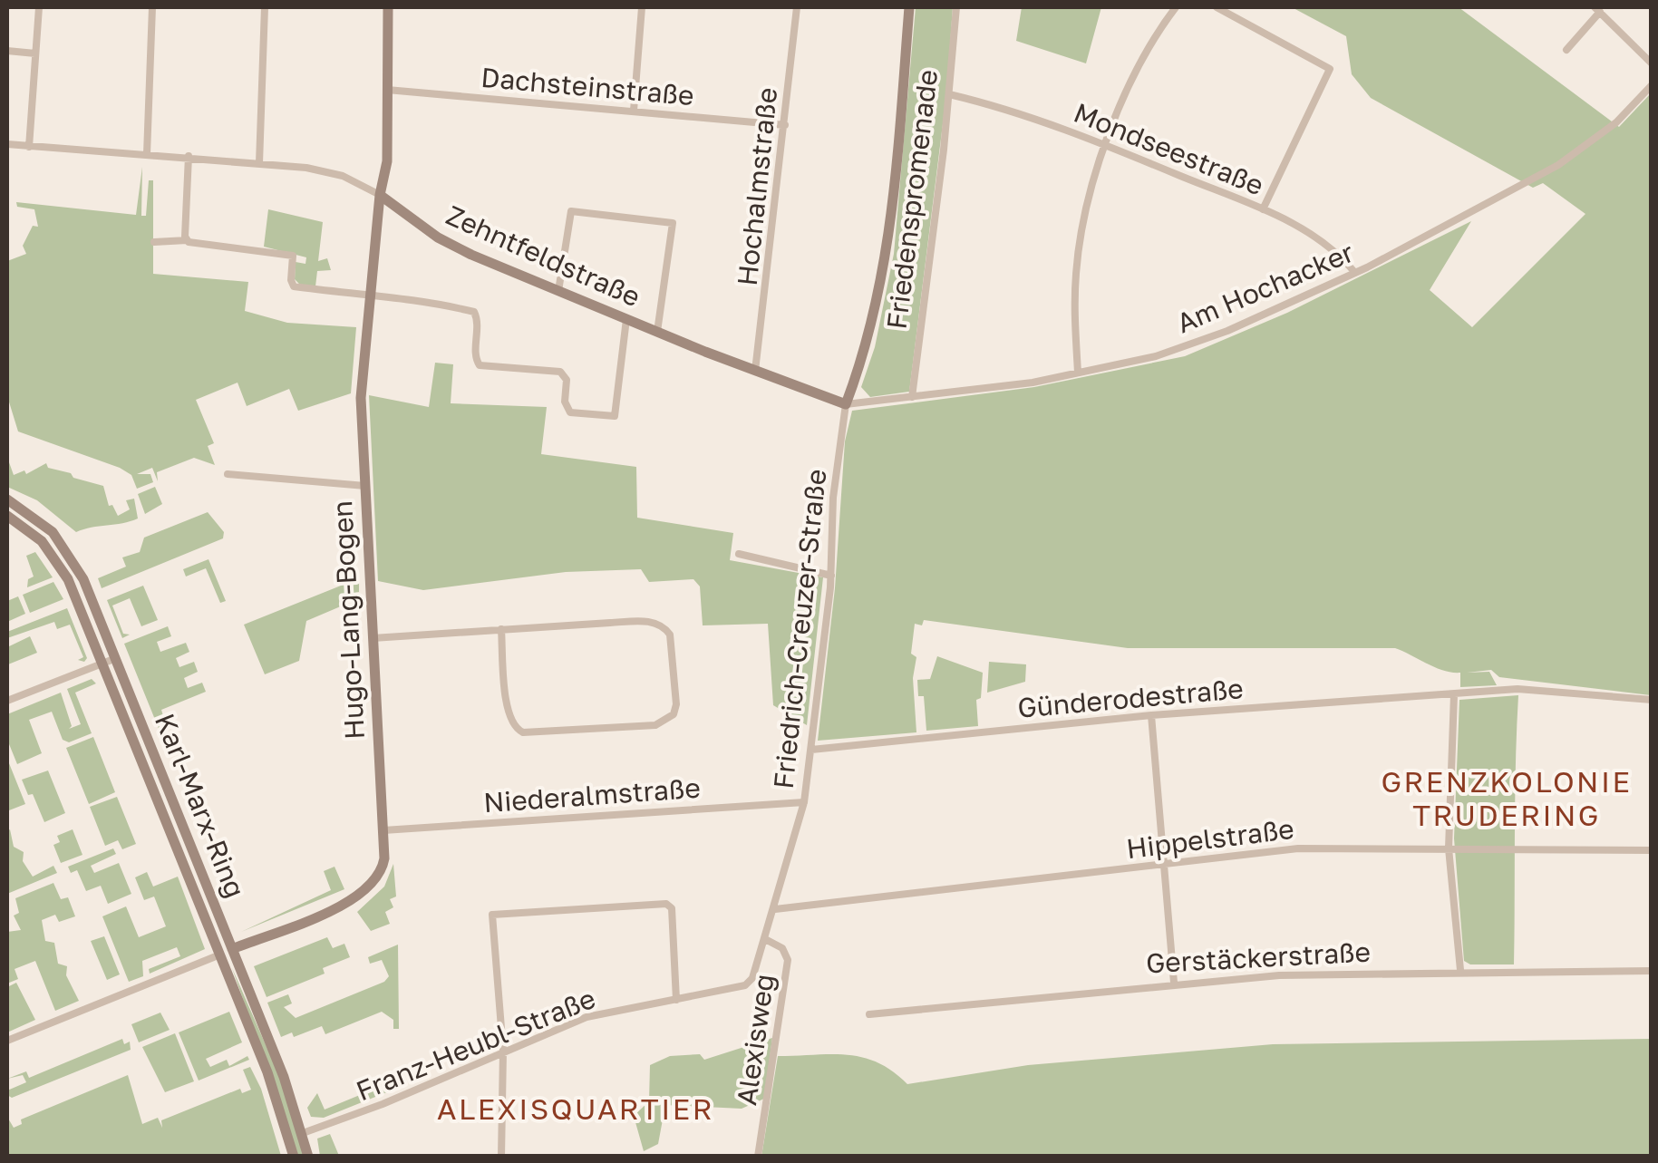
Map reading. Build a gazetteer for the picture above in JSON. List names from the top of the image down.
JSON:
{
  "streets": {
    "street": [
      "Dachsteinstraße",
      "Mondseestraße",
      "Hochalmstraße",
      "Friedenspromenade",
      "Zehntfeldstraße",
      "Am Hochacker",
      "Hugo-Lang-Bogen",
      "Friedrich-Creuzer-Straße",
      "Günderodestraße",
      "Niederalmstraße",
      "Karl-Marx-Ring",
      "Hippelstraße",
      "Gerstäckerstraße",
      "Alexisweg",
      "Franz-Heubl-Straße"
    ]
  },
  "crossings": [
    ["Dachsteinstraße", "Hochalmstraße"],
    ["Dachsteinstraße", "Hugo-Lang-Bogen"],
    ["Mondseestraße", "Friedenspromenade"],
    ["Mondseestraße", "Am Hochacker"],
    ["Hochalmstraße", "Zehntfeldstraße"],
    ["Friedenspromenade", "Zehntfeldstraße"],
    ["Friedenspromenade", "Am Hochacker"],
    ["Friedenspromenade", "Friedrich-Creuzer-Straße"],
    ["Zehntfeldstraße", "Am Hochacker"],
    ["Zehntfeldstraße", "Hugo-Lang-Bogen"],
    ["Zehntfeldstraße", "Friedrich-Creuzer-Straße"],
    ["Am Hochacker", "Friedrich-Creuzer-Straße"],
    ["Hugo-Lang-Bogen", "Niederalmstraße"],
    ["Hugo-Lang-Bogen", "Karl-Marx-Ring"],
    ["Friedrich-Creuzer-Straße", "Günderodestraße"],
    ["Friedrich-Creuzer-Straße", "Niederalmstraße"],
    ["Friedrich-Creuzer-Straße", "Hippelstraße"],
    ["Friedrich-Creuzer-Straße", "Franz-Heubl-Straße"],
    ["Karl-Marx-Ring", "Franz-Heubl-Straße"],
    ["Hippelstraße", "Franz-Heubl-Straße"],
    ["Alexisweg", "Franz-Heubl-Straße"]
  ],
  "districts": ["GRENZKOLONIE TRUDERING", "ALEXISQUARTIER"]
}
